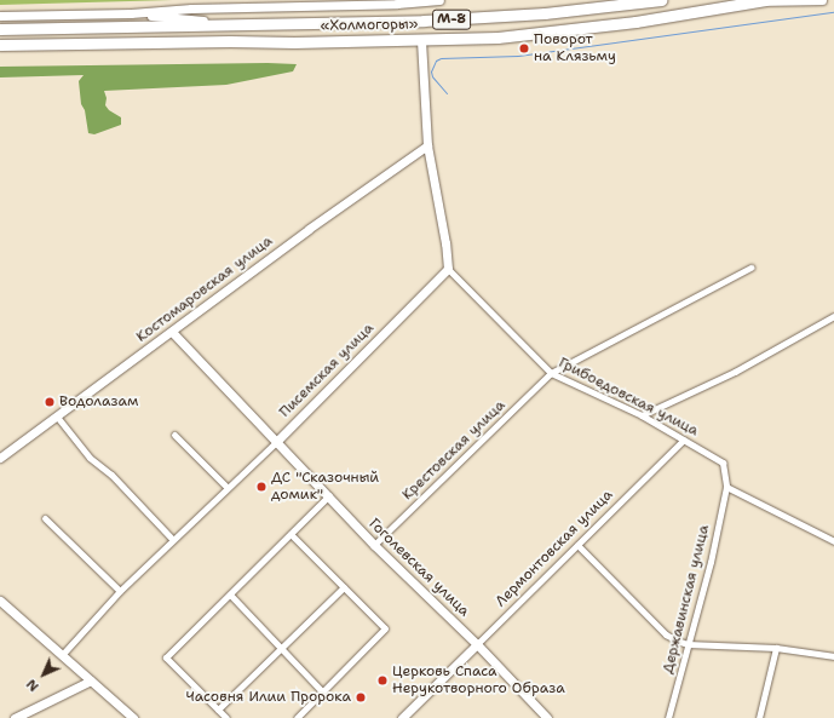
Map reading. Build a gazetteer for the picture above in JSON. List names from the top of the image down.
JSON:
{
  "streets": {
    "highway": ["М-8", "«Холмогоры»"],
    "street": [
      "Костомаровская улица",
      "Писемская улица",
      "Грибоедовская улица",
      "Крестовская улица",
      "Лермонтовская улица",
      "Гоголевская улица",
      "Державинская улица"
    ]
  },
  "crossings": [
    ["Костомаровская улица", "Гоголевская улица"],
    ["Писемская улица", "Грибоедовская улица"],
    ["Писемская улица", "Гоголевская улица"],
    ["Грибоедовская улица", "Крестовская улица"],
    ["Грибоедовская улица", "Лермонтовская улица"],
    ["Грибоедовская улица", "Державинская улица"],
    ["Крестовская улица", "Гоголевская улица"],
    ["Лермонтовская улица", "Гоголевская улица"]
  ],
  "places": [
    "Поворот на Клязьму",
    "Водолазам",
    "ДС \"Сказочный домик\"",
    "Церковь Спаса Нерукотворного Образа",
    "Часовня Илии Пророка"
  ],
  "north": "bottom left"
}
